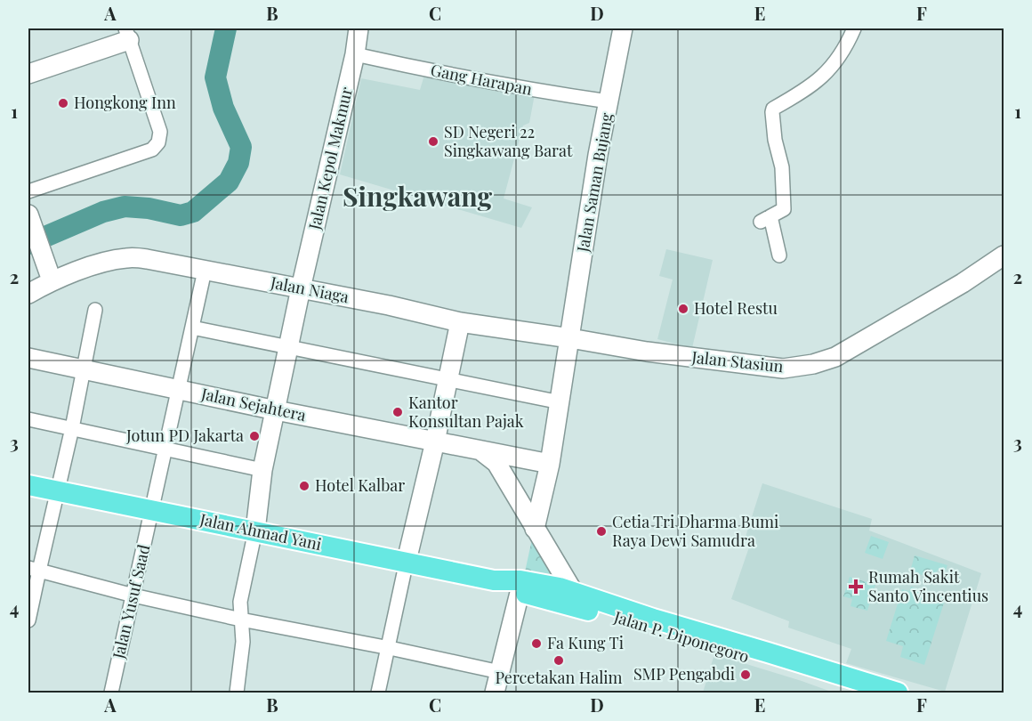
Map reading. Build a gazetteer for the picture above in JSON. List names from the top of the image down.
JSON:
{
  "streets": {
    "main road": ["Jalan Ahmad Yani", "Jalan P. Diponegoro"],
    "street": [
      "Gang Harapan",
      "Jalan Kepol Makmur",
      "Jalan Saman Bujang",
      "Jalan Niaga",
      "Jalan Stasiun",
      "Jalan Sejahtera",
      "Jalan Yusuf Saad"
    ]
  },
  "crossings": [
    ["Gang Harapan", "Jalan Kepol Makmur"],
    ["Gang Harapan", "Jalan Saman Bujang"],
    ["Jalan Kepol Makmur", "Jalan Niaga"],
    ["Jalan Kepol Makmur", "Jalan Sejahtera"],
    ["Jalan Kepol Makmur", "Jalan Ahmad Yani"],
    ["Jalan Saman Bujang", "Jalan Niaga"],
    ["Jalan Saman Bujang", "Jalan Stasiun"],
    ["Jalan Saman Bujang", "Jalan Sejahtera"],
    ["Jalan Niaga", "Jalan Stasiun"],
    ["Jalan Niaga", "Jalan Yusuf Saad"],
    ["Jalan Sejahtera", "Jalan Yusuf Saad"],
    ["Jalan Ahmad Yani", "Jalan Yusuf Saad"],
    ["Jalan Ahmad Yani", "Jalan P. Diponegoro"]
  ],
  "districts": ["Singkawang"],
  "places": {
    "other": [
      "Hongkong Inn",
      "SD Negeri 22 Singkawang Barat",
      "Hotel Restu",
      "Kantor Konsultan Pajak",
      "Jotun PD Jakarta",
      "Hotel Kalbar",
      "Cetia Tri Dharma Bumi Raya Dewi Samudra",
      "Fa Kung Ti",
      "Percetakan Halim",
      "SMP Pengabdi"
    ],
    "health": ["Rumah Sakit Santo Vincentius"]
  },
  "grid": {
    "columns": [
      "A",
      "B",
      "C",
      "D",
      "E",
      "F"
    ],
    "rows": [
      "1",
      "2",
      "3",
      "4"
    ]
  }
}
